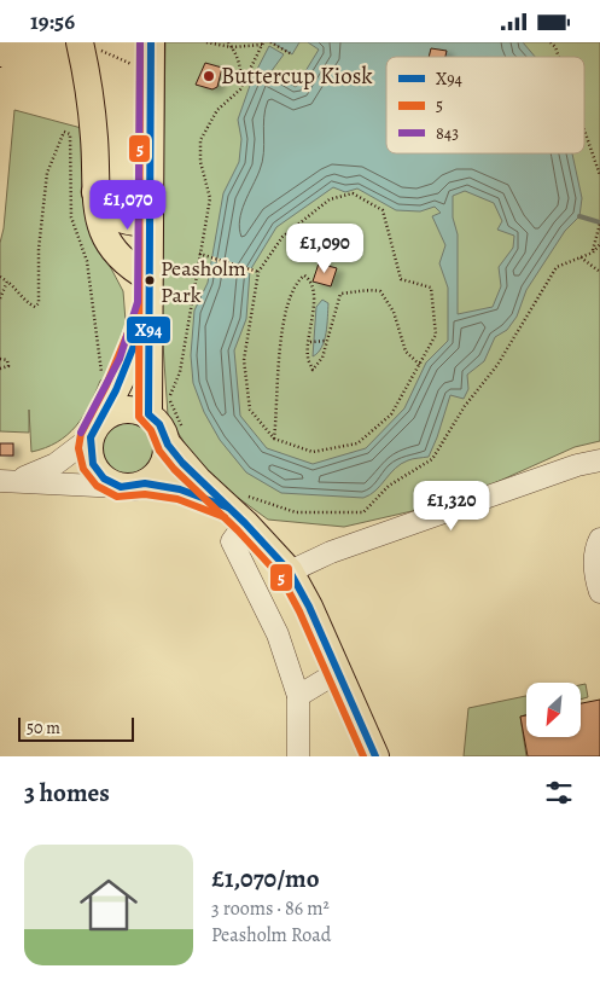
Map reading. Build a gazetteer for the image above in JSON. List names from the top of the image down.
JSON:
{
  "places": ["Buttercup Kiosk", "Peasholm Park"],
  "lines": ["transit line X94", "transit line 5", "transit line 843"],
  "legend": ["X94", "5", "843"],
  "scale_bar": "50 m",
  "north": "bottom left",
  "page": {
    "status": "19:56",
    "price": ["£1,070", "£1,090", "£1,320"],
    "scale": "50 m",
    "heading": "3 homes",
    "list": [
      {
        "name": "£1,070/mo",
        "note": "3 rooms · 86 m² · Peasholm Road"
      }
    ]
  }
}
